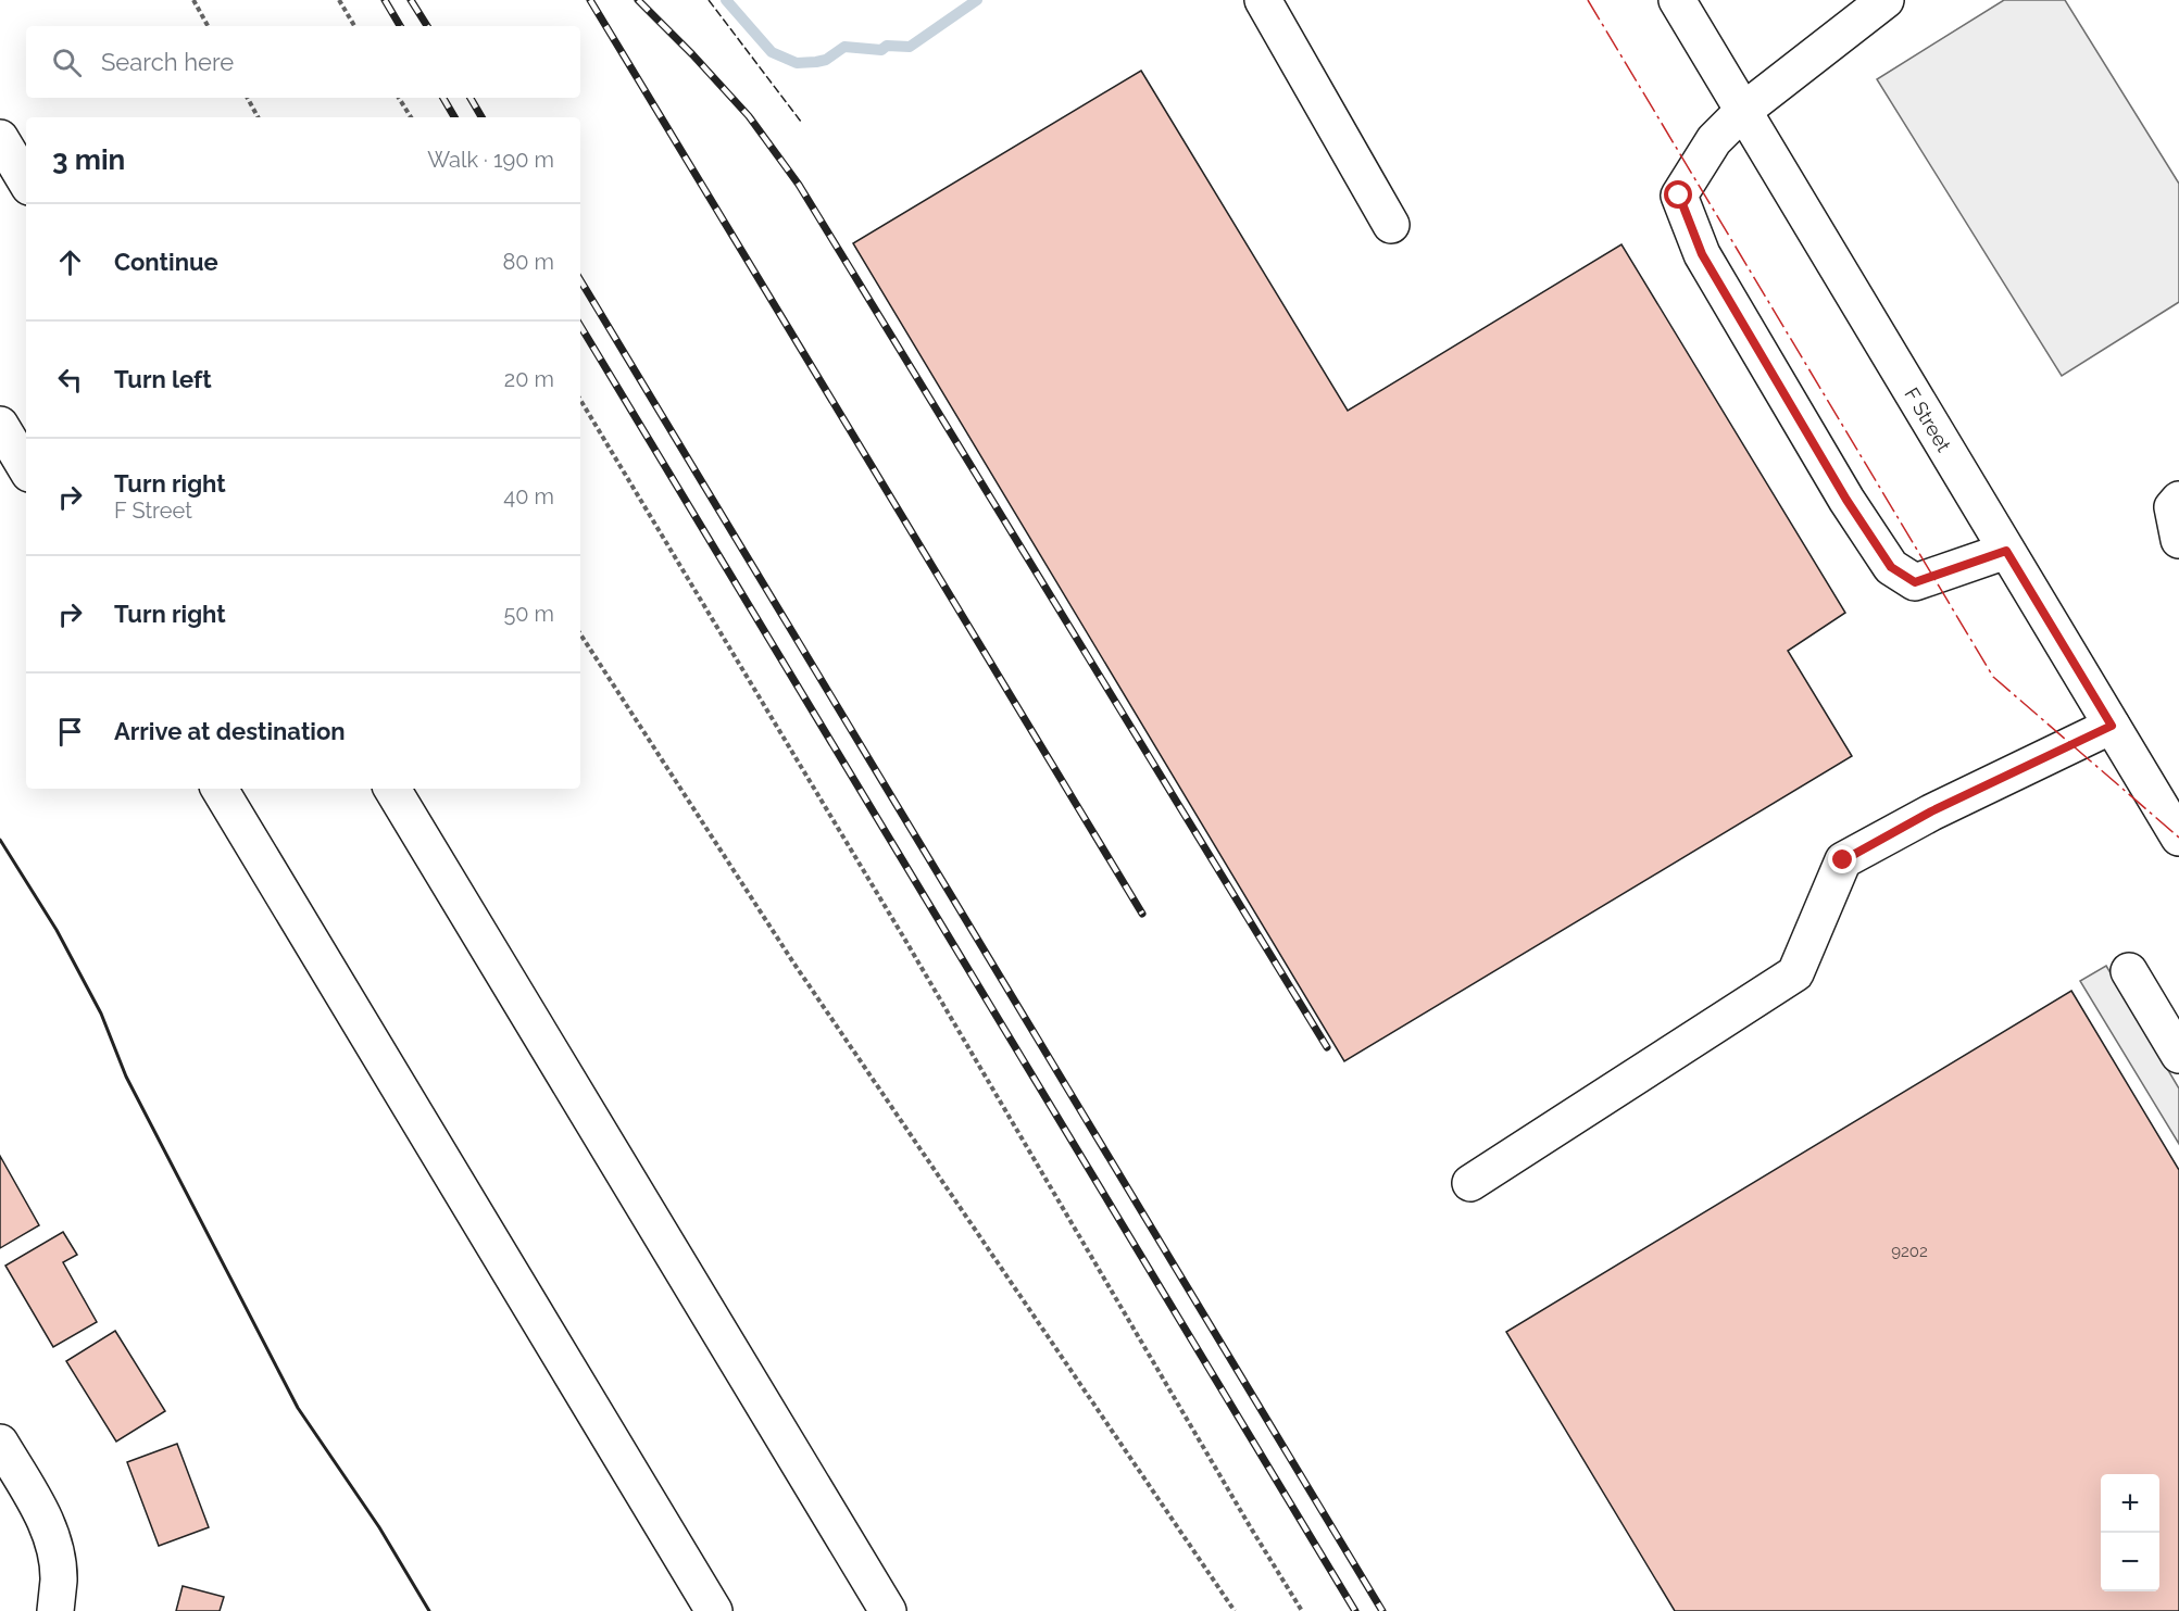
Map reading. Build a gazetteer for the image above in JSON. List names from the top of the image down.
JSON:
{
  "streets": {
    "main road": ["F Street"]
  },
  "house_numbers": ["9202"],
  "page": {
    "search": "Search here",
    "heading": ["3 min", "Walk · 190 m"],
    "list": [
      ["Continue", "80 m"],
      ["Turn left", "20 m"],
      ["Turn right", "F Street", "40 m"],
      ["Turn right", "50 m"],
      "Arrive at destination"
    ],
    "map_buttons": ["+", "−"]
  }
}
